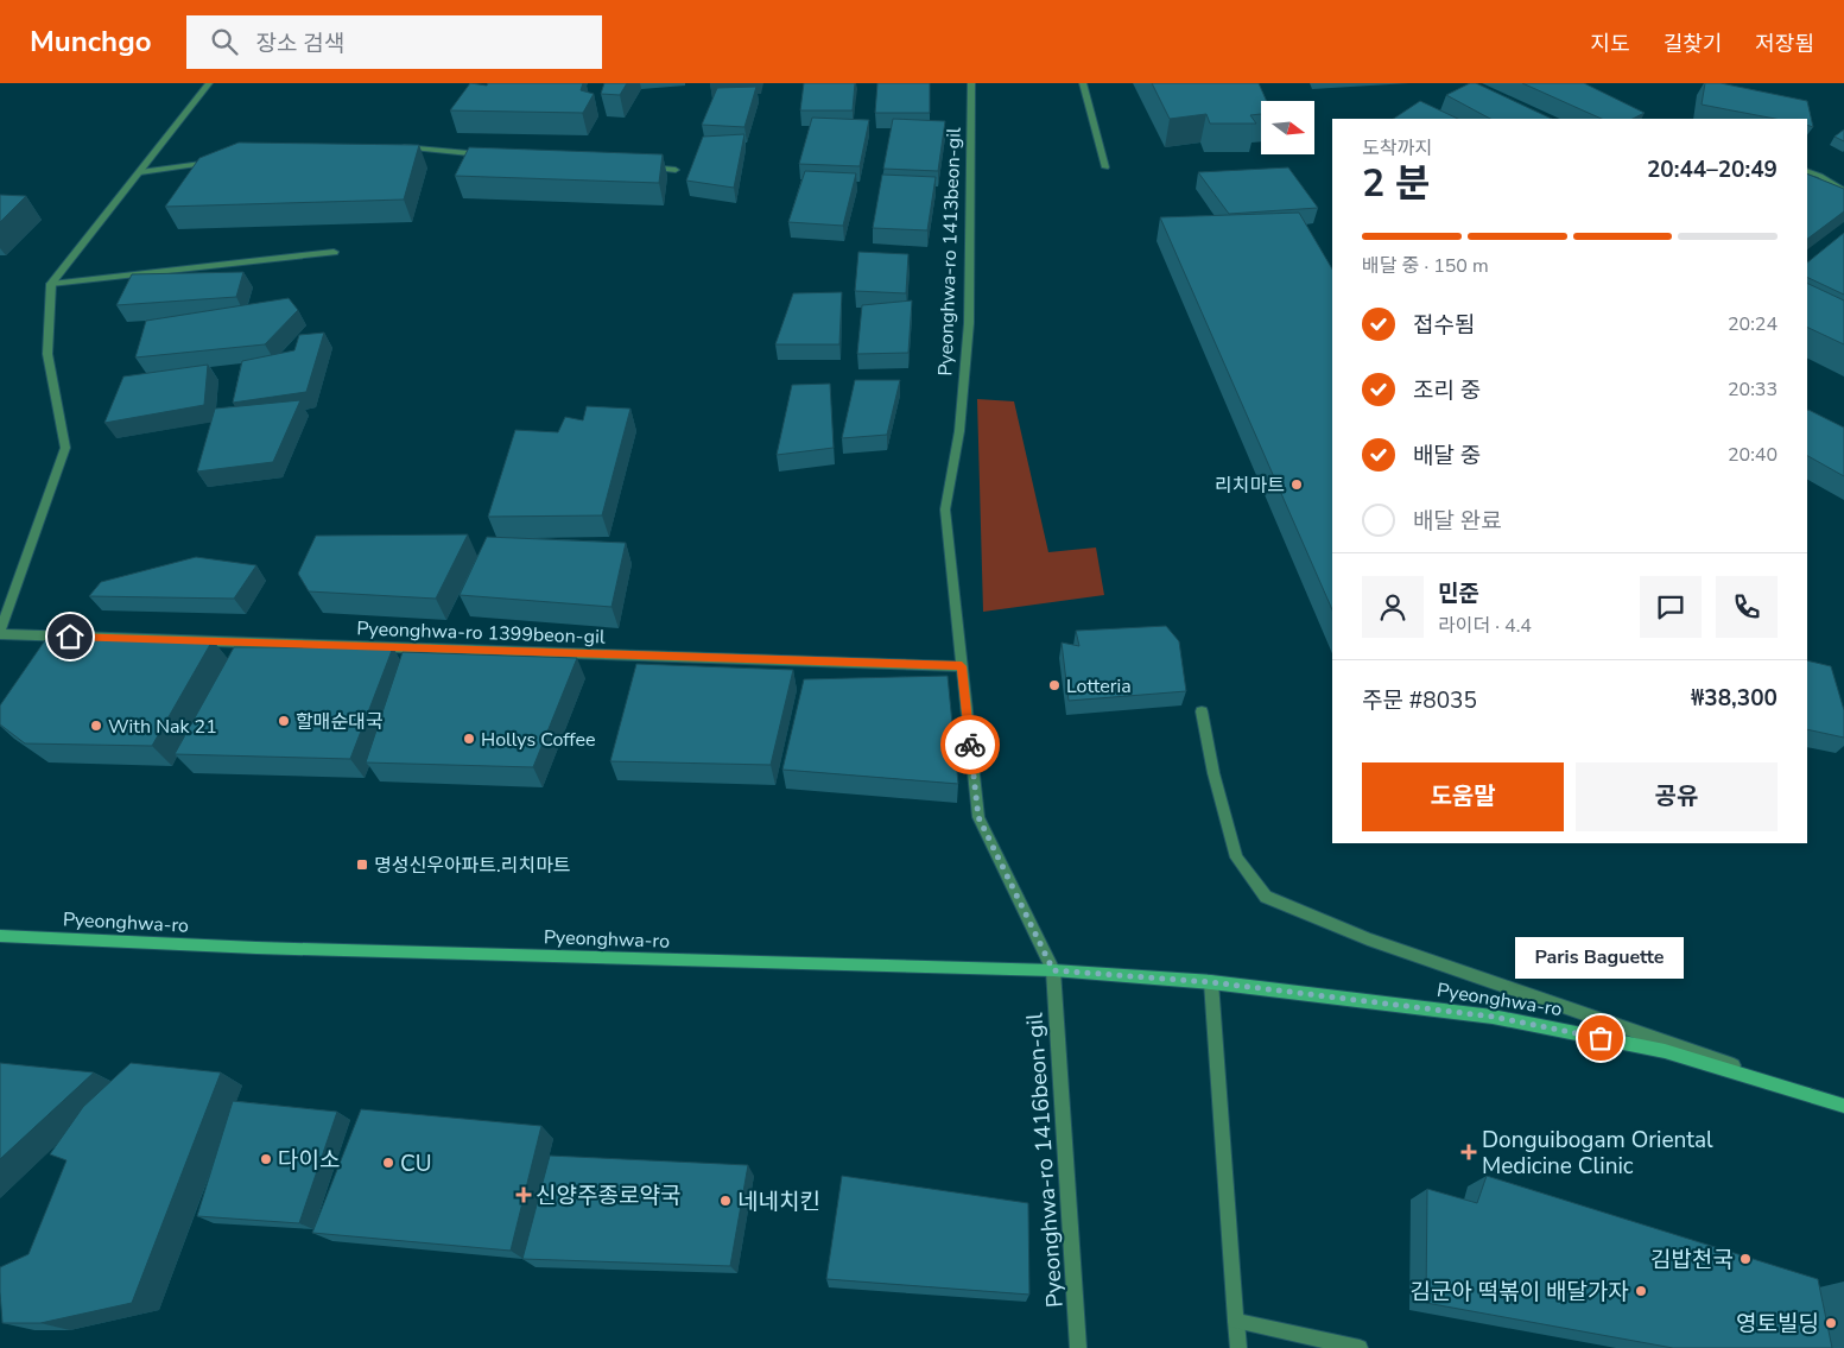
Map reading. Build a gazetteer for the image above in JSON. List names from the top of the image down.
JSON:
{
  "streets": {
    "main road": ["Pyeonghwa-ro"],
    "street": ["Pyeonghwa-ro 1413beon-gil", "Pyeonghwa-ro 1399beon-gil", "Pyeonghwa-ro 1416beon-gil"]
  },
  "crossings": [
    ["Pyeonghwa-ro 1413beon-gil", "Pyeonghwa-ro 1399beon-gil"],
    ["Pyeonghwa-ro 1413beon-gil", "Pyeonghwa-ro"],
    ["Pyeonghwa-ro 1413beon-gil", "Pyeonghwa-ro 1416beon-gil"],
    ["Pyeonghwa-ro", "Pyeonghwa-ro 1416beon-gil"]
  ],
  "places": {
    "other": [
      "리치마트",
      "Lotteria",
      "할매순대국",
      "With Nak 21",
      "Hollys Coffee",
      "Paris Baguette",
      "다이소",
      "CU",
      "네네치킨",
      "김밥천국",
      "김군아 떡볶이 배달가자",
      "영토빌딩"
    ],
    "transit": ["명성신우아파트.리치마트"],
    "health": ["Donguibogam Oriental Medicine Clinic", "신양주종로약국"]
  },
  "north": "right",
  "page": {
    "header": "Munchgo",
    "search": "장소 검색",
    "nav": ["지도", "길찾기", "저장됨"],
    "heading": ["2 분", "도착까지", "20:44–20:49"],
    "panel": [
      "민준",
      "라이더 · 4.4",
      "주문 #8035",
      "₩38,300"
    ],
    "bar": "배달 중 · 150 m",
    "list": [
      ["접수됨", "20:24"],
      ["조리 중", "20:33"],
      ["배달 중", "20:40"],
      "배달 완료"
    ],
    "buttons": ["도움말", "공유"],
    "bubble": "Paris Baguette"
  }
}
